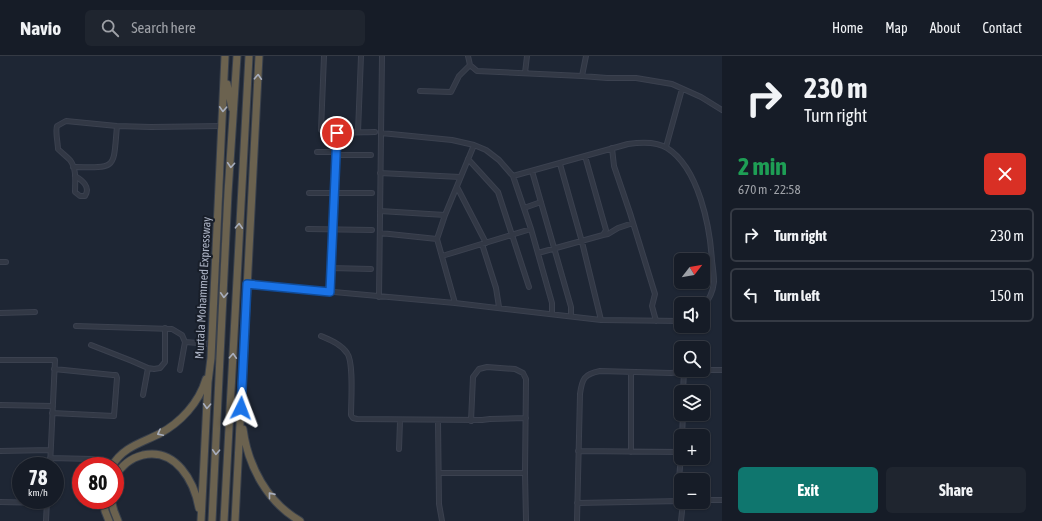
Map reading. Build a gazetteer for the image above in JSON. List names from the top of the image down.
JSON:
{
  "streets": {
    "highway": ["Murtala Mohammed Expressway"]
  },
  "north": "top right",
  "page": {
    "header": "Navio",
    "search": "Search here",
    "nav": [
      "Home",
      "Map",
      "About",
      "Contact"
    ],
    "turn": ["230 m", "Turn right"],
    "heading": ["2 min", "670 m · 22:58"],
    "list": [
      {
        "name": "Turn right",
        "value": "230 m"
      },
      {
        "name": "Turn left",
        "value": "150 m"
      }
    ],
    "map_buttons": ["+", "−"],
    "speed": "78 km/h",
    "limit": "80",
    "buttons": ["Exit", "Share"]
  }
}
